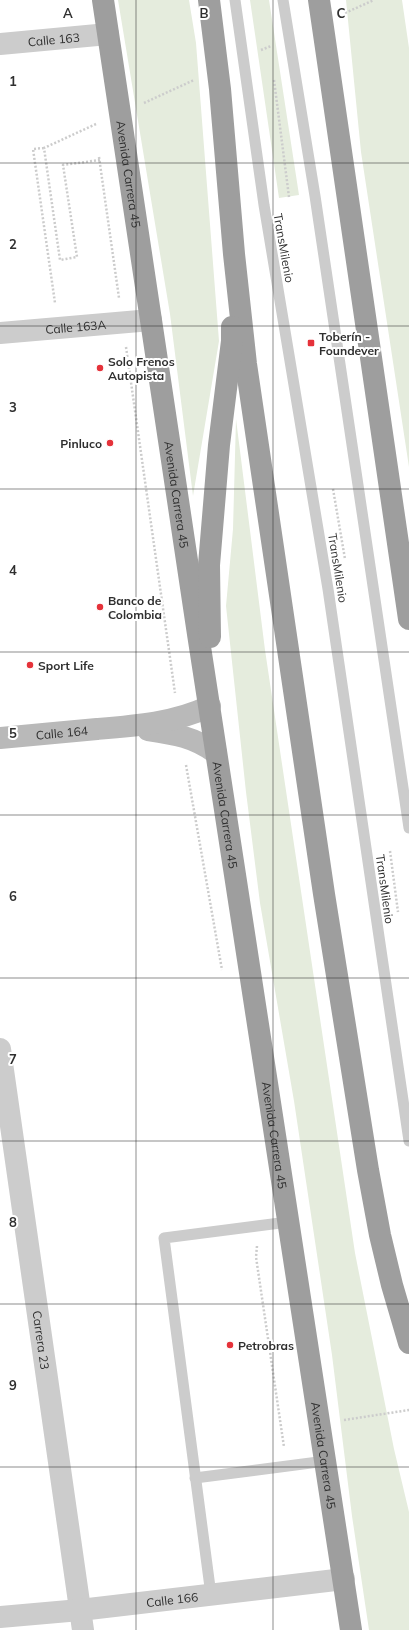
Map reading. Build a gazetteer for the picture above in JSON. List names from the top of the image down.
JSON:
{
  "streets": {
    "highway": ["Avenida Carrera 45"],
    "main road": ["Calle 164"],
    "street": [
      "Calle 163",
      "Calle 163A",
      "Carrera 23",
      "Calle 166"
    ],
    "lane": ["TransMilenio"]
  },
  "crossings": [
    ["Calle 163", "Avenida Carrera 45"],
    ["Avenida Carrera 45", "Calle 163A"],
    ["Avenida Carrera 45", "Calle 164"],
    ["Avenida Carrera 45", "Calle 166"],
    ["Carrera 23", "Calle 166"]
  ],
  "places": {
    "transit": ["Toberín - Foundever"],
    "other": [
      "Solo Frenos Autopista",
      "Pinluco",
      "Banco de Colombia",
      "Sport Life",
      "Petrobras"
    ]
  },
  "grid": {
    "columns": ["A", "B", "C"],
    "rows": [
      "1",
      "2",
      "3",
      "4",
      "5",
      "6",
      "7",
      "8",
      "9"
    ]
  }
}
